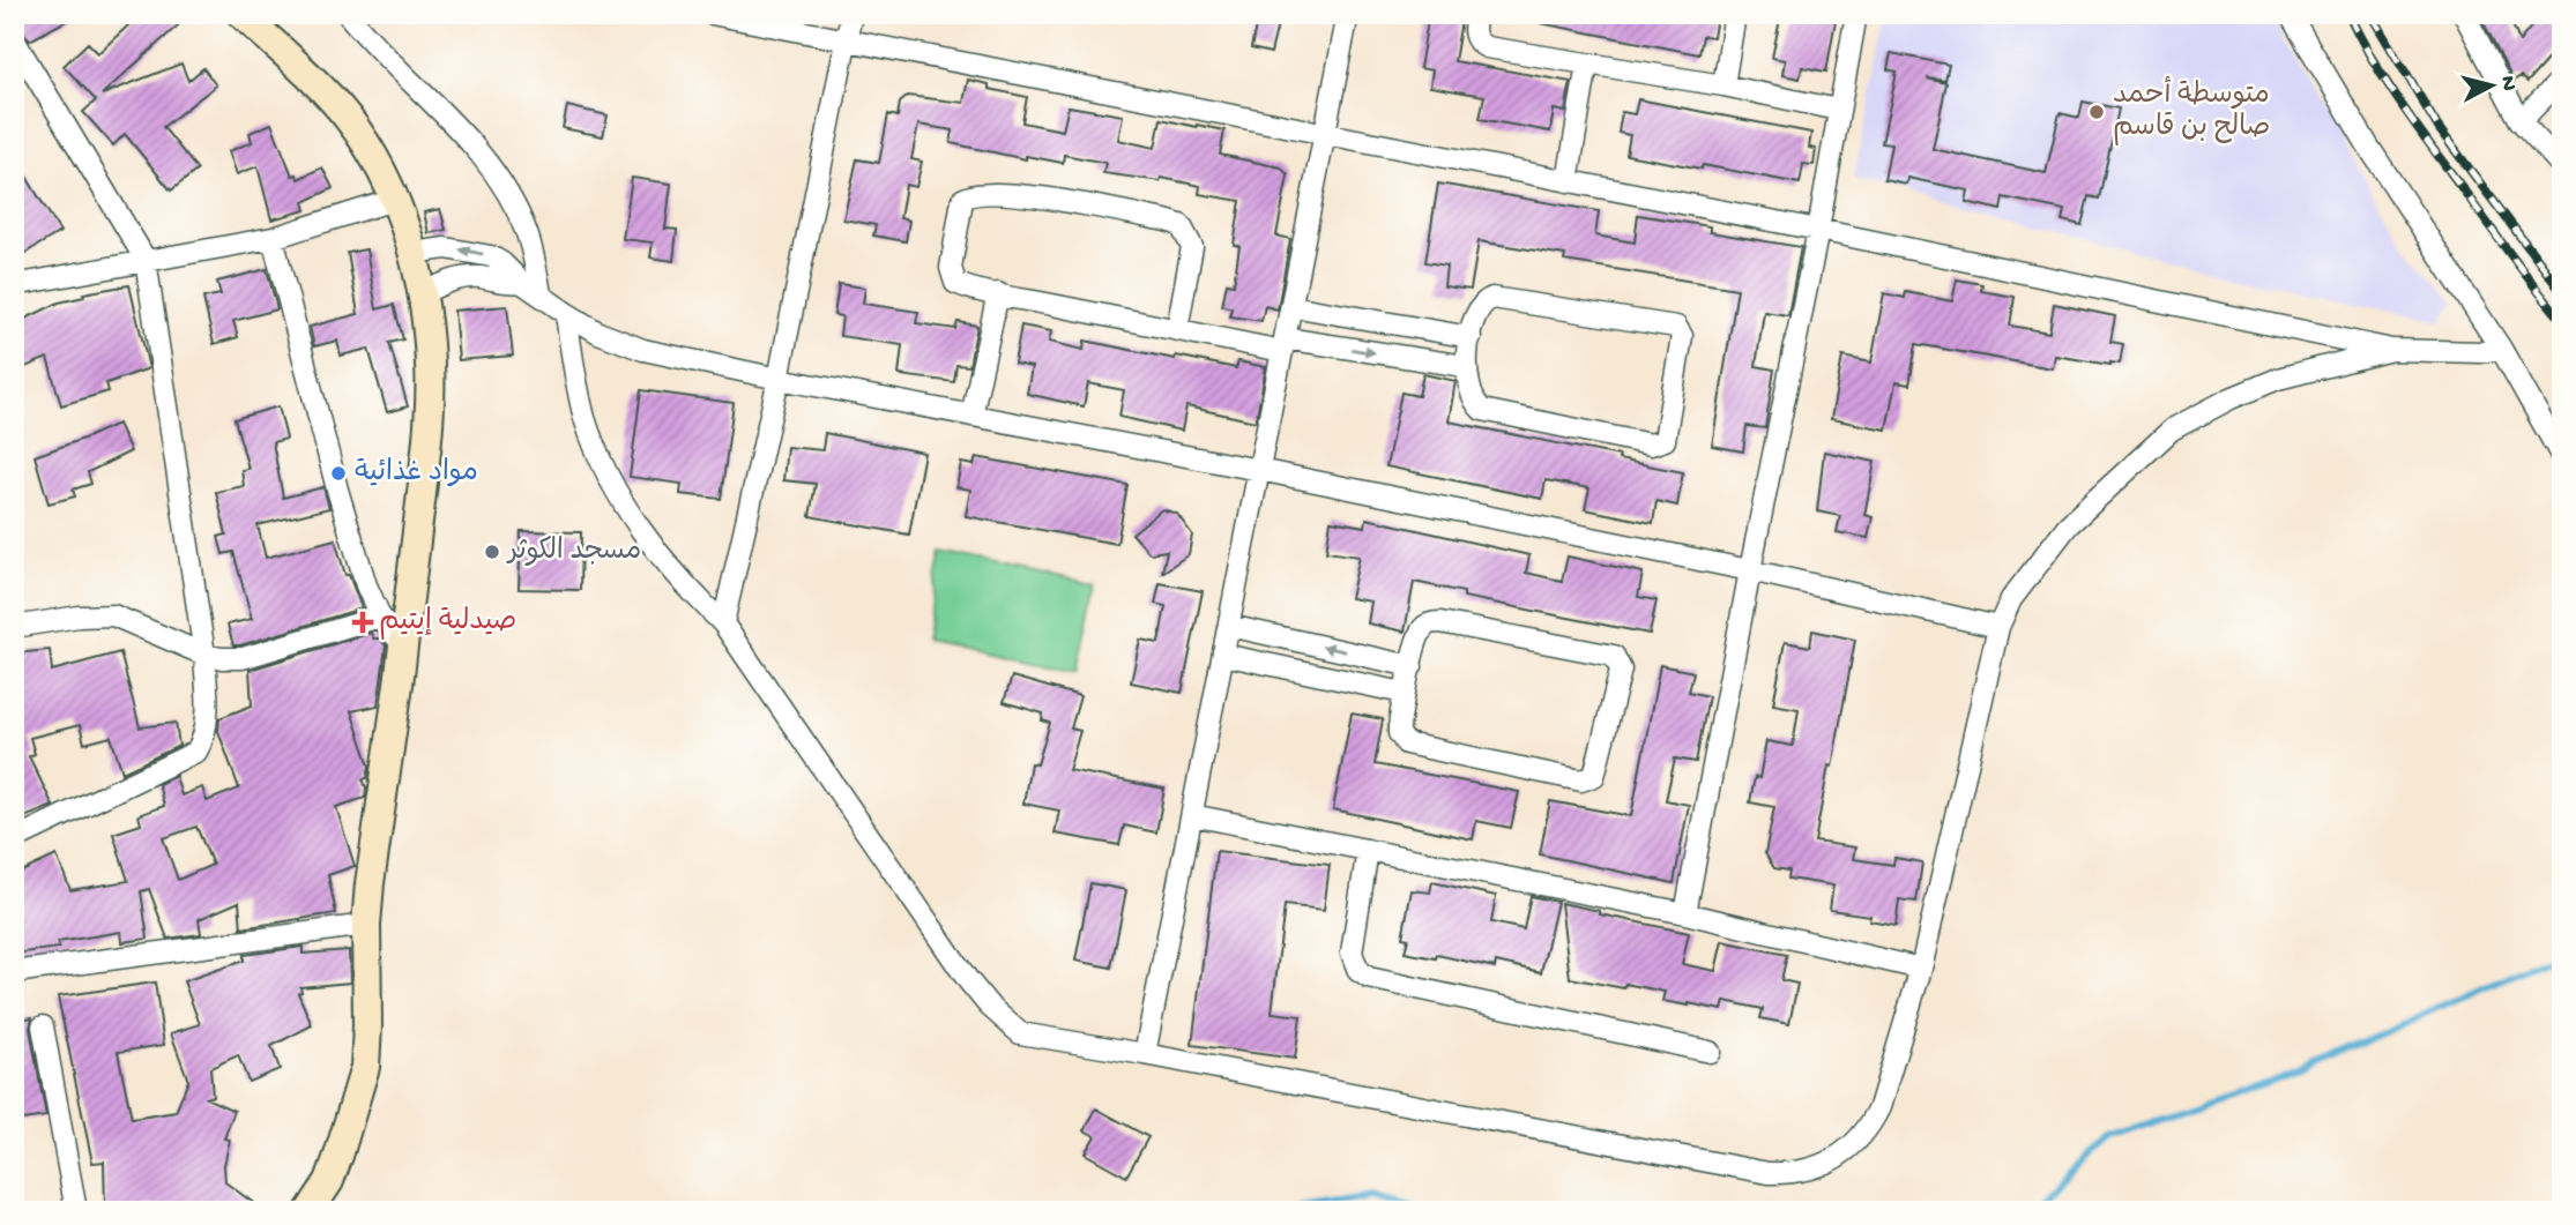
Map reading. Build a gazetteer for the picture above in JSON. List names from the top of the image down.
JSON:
{
  "places": {
    "other": ["متوسطة أحمد صالح بن قاسم", "مواد غذائية", "مسجد الكوثر"],
    "health": ["صيدلية إيتيم"]
  },
  "north": "right"
}
